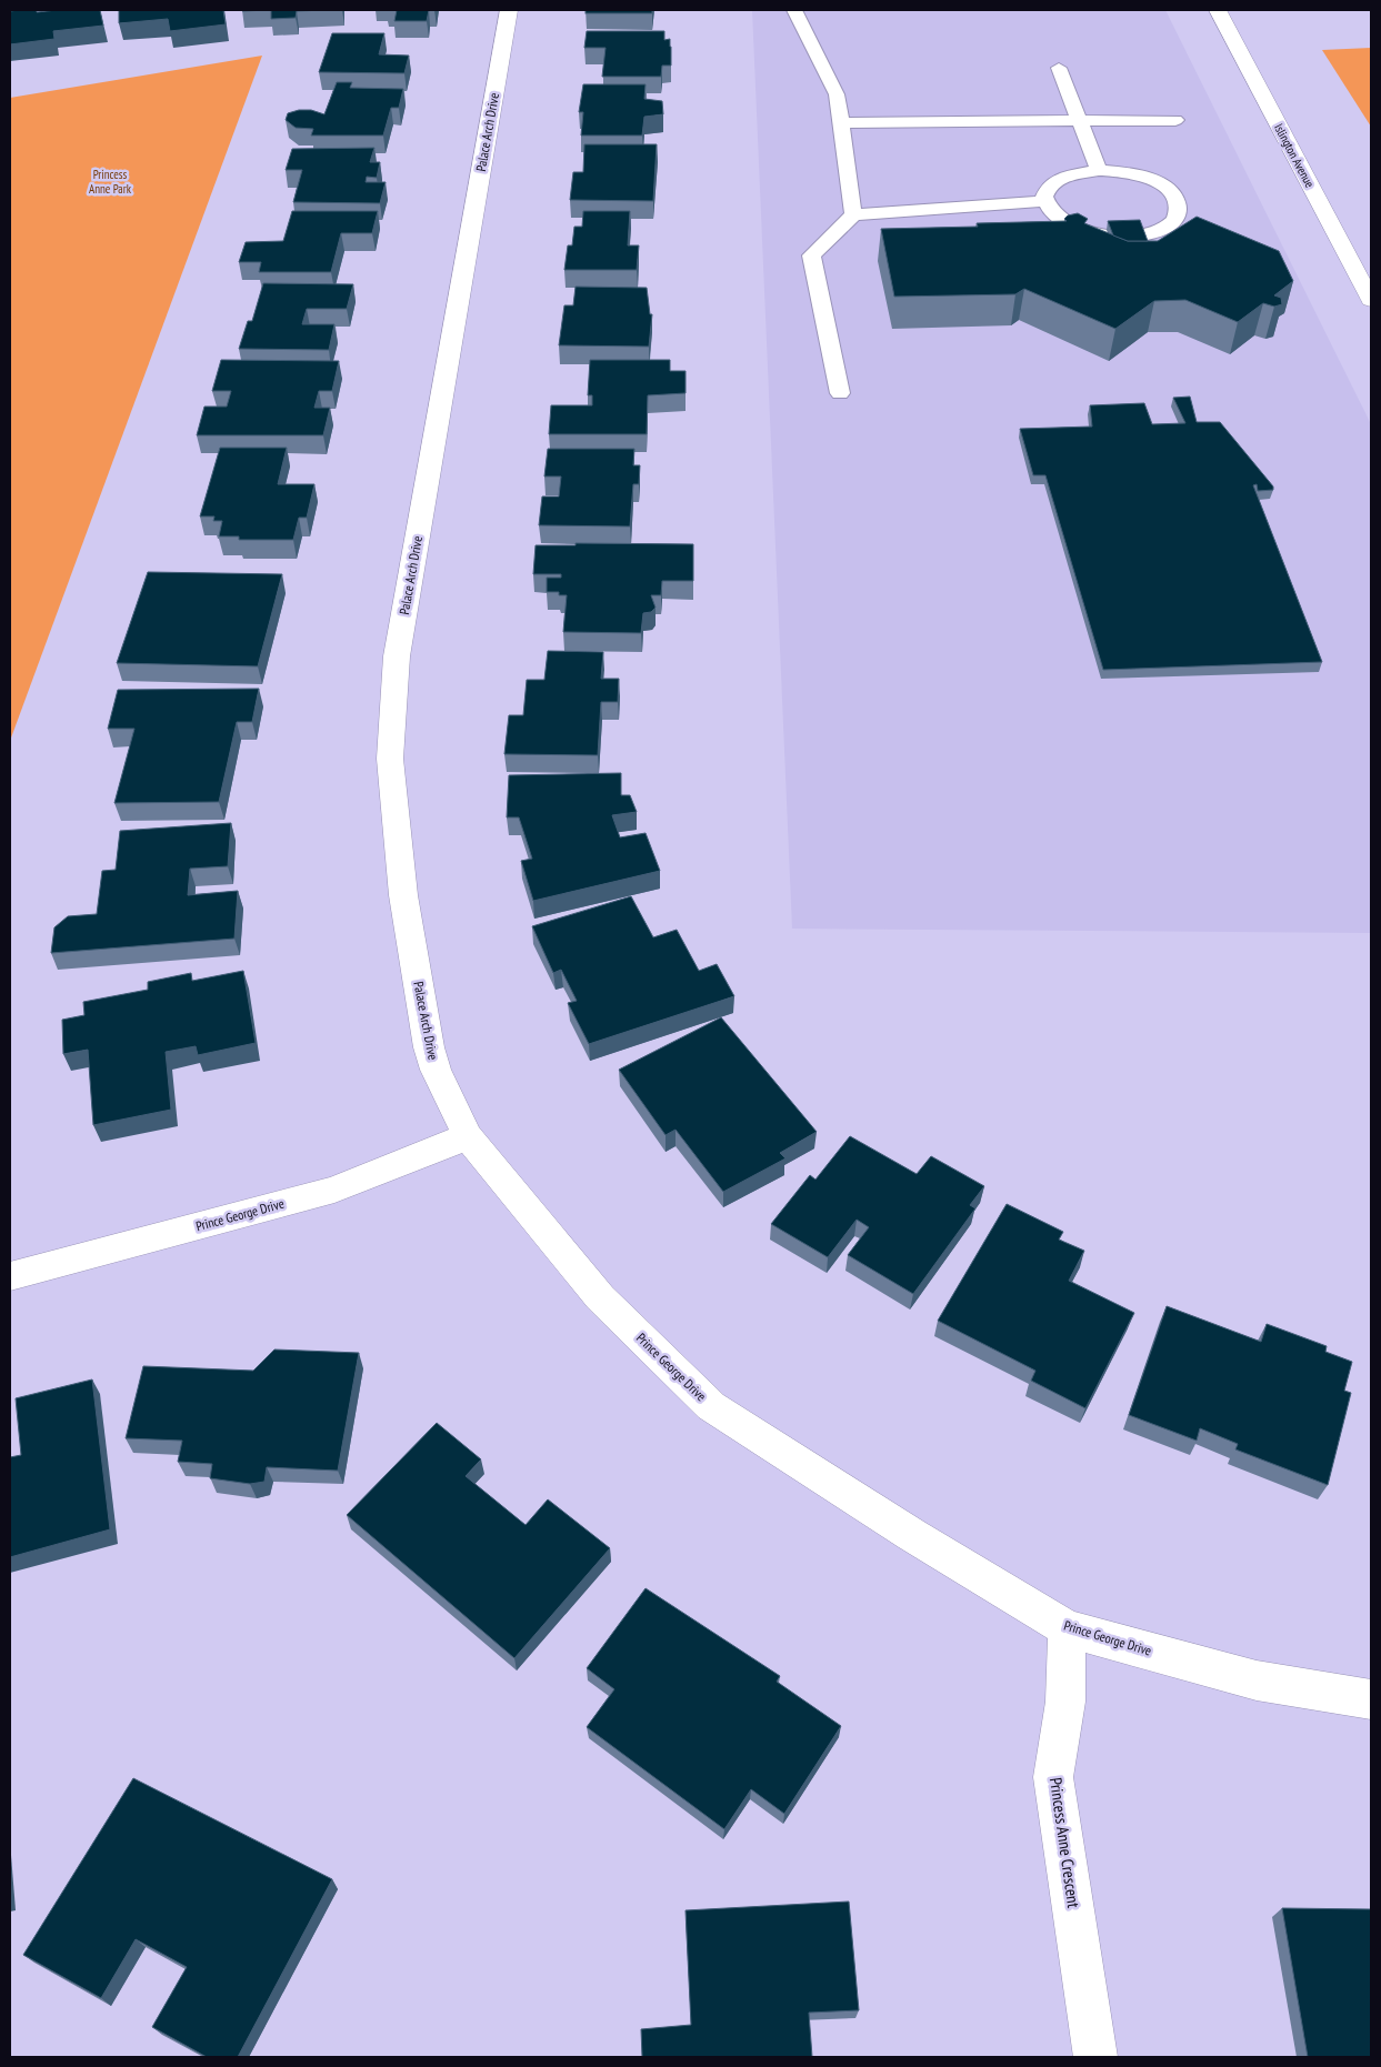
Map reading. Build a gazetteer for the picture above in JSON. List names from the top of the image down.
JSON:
{
  "streets": {
    "street": [
      "Palace Arch Drive",
      "Islington Avenue",
      "Prince George Drive",
      "Princess Anne Crescent"
    ]
  },
  "crossings": [
    ["Palace Arch Drive", "Prince George Drive"],
    ["Prince George Drive", "Princess Anne Crescent"]
  ],
  "parks": ["Princess Anne Park"]
}
